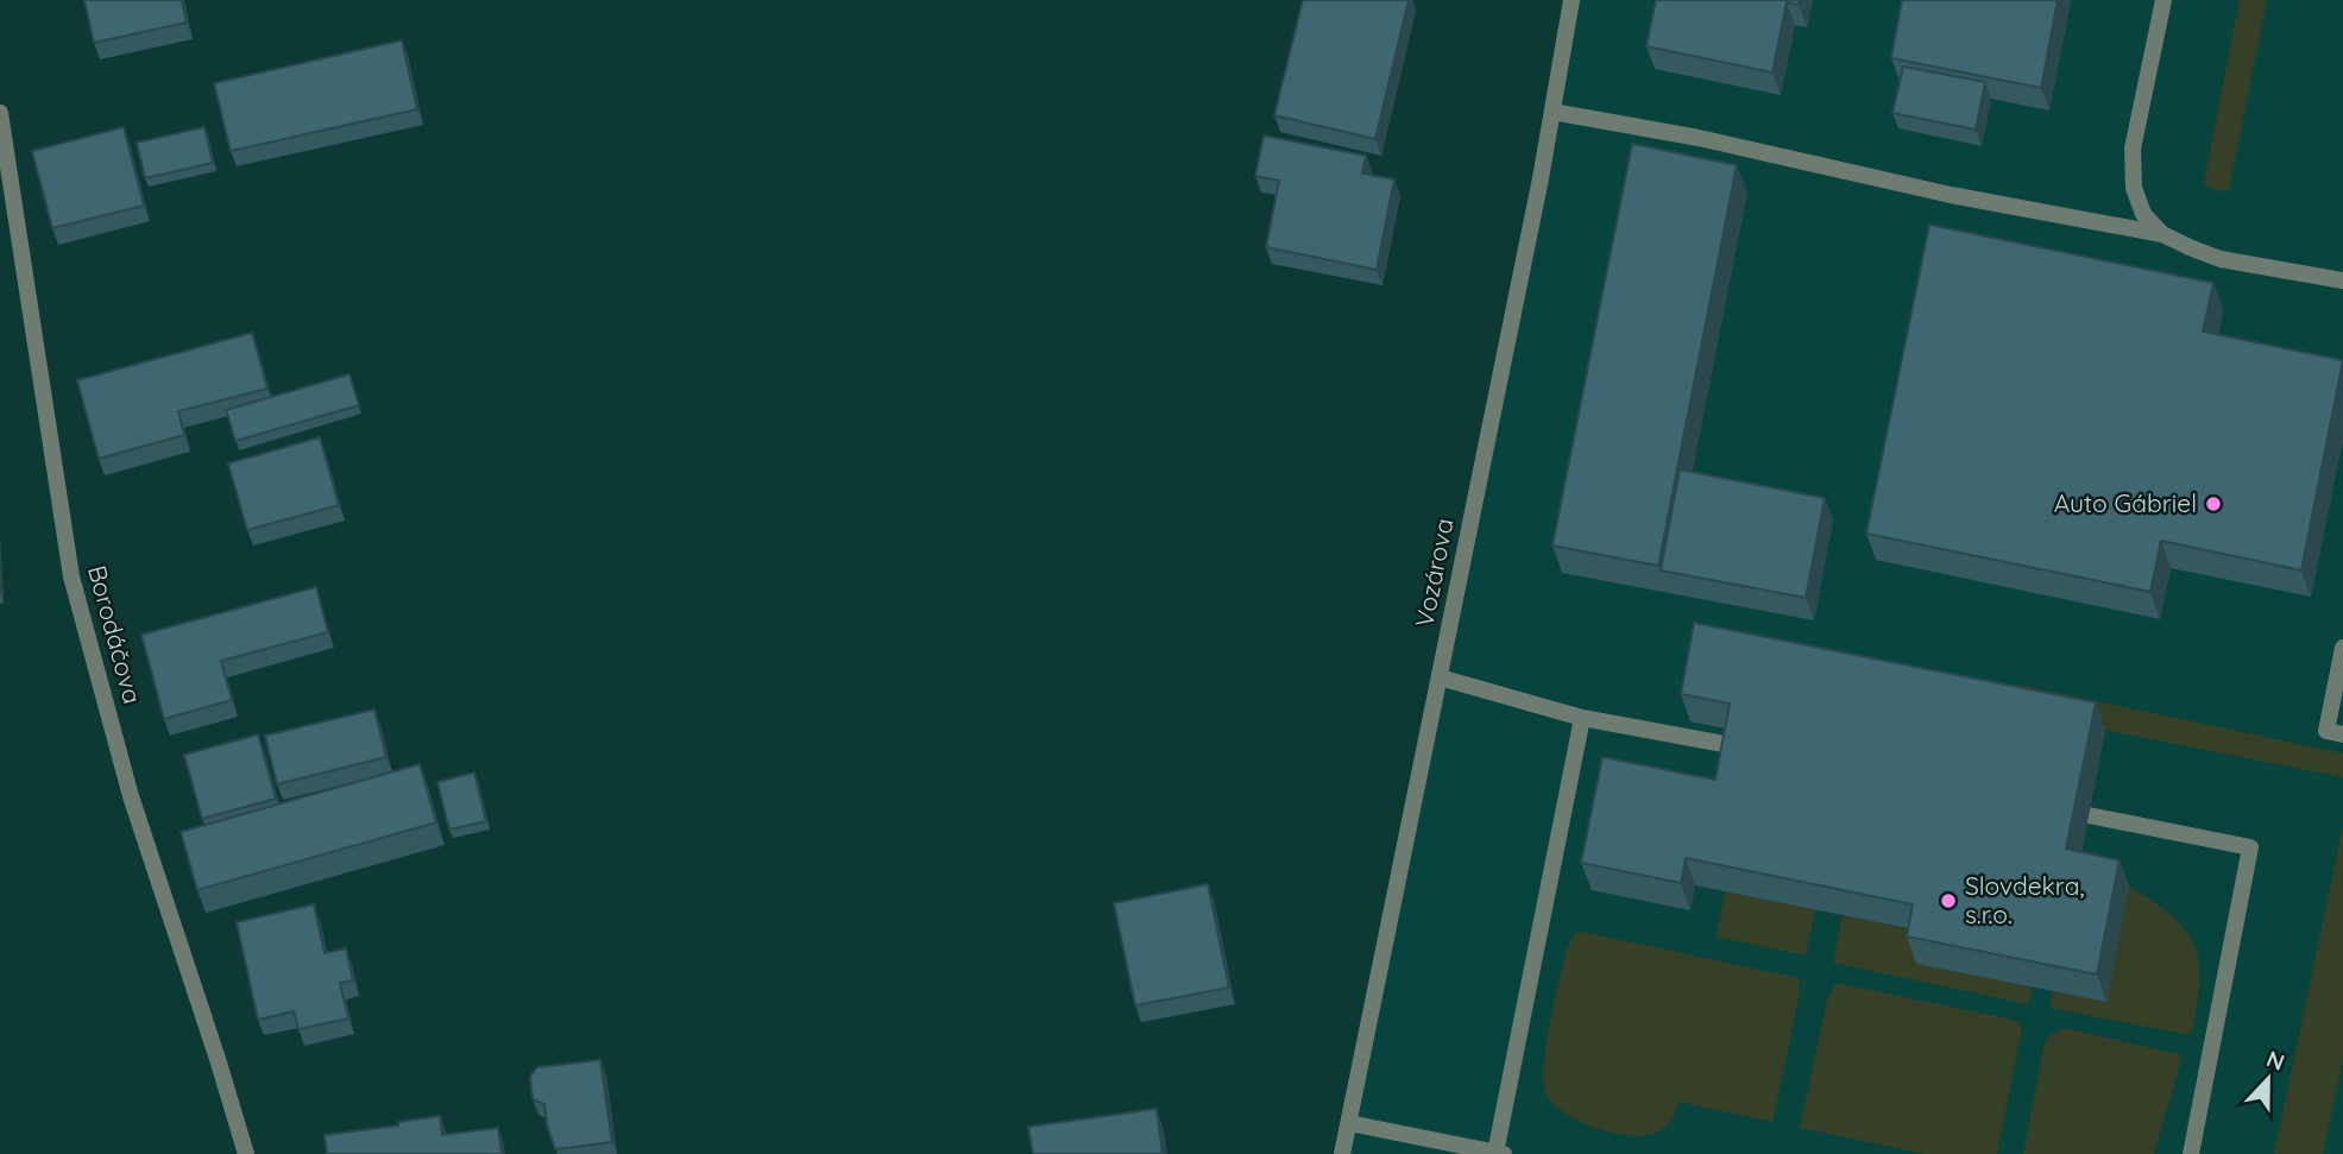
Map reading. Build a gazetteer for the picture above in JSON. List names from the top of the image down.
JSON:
{
  "streets": {
    "street": ["Vozárova", "Borodáčova"]
  },
  "places": ["Auto Gábriel", "Slovdekra, s.r.o."],
  "north": "top"
}
